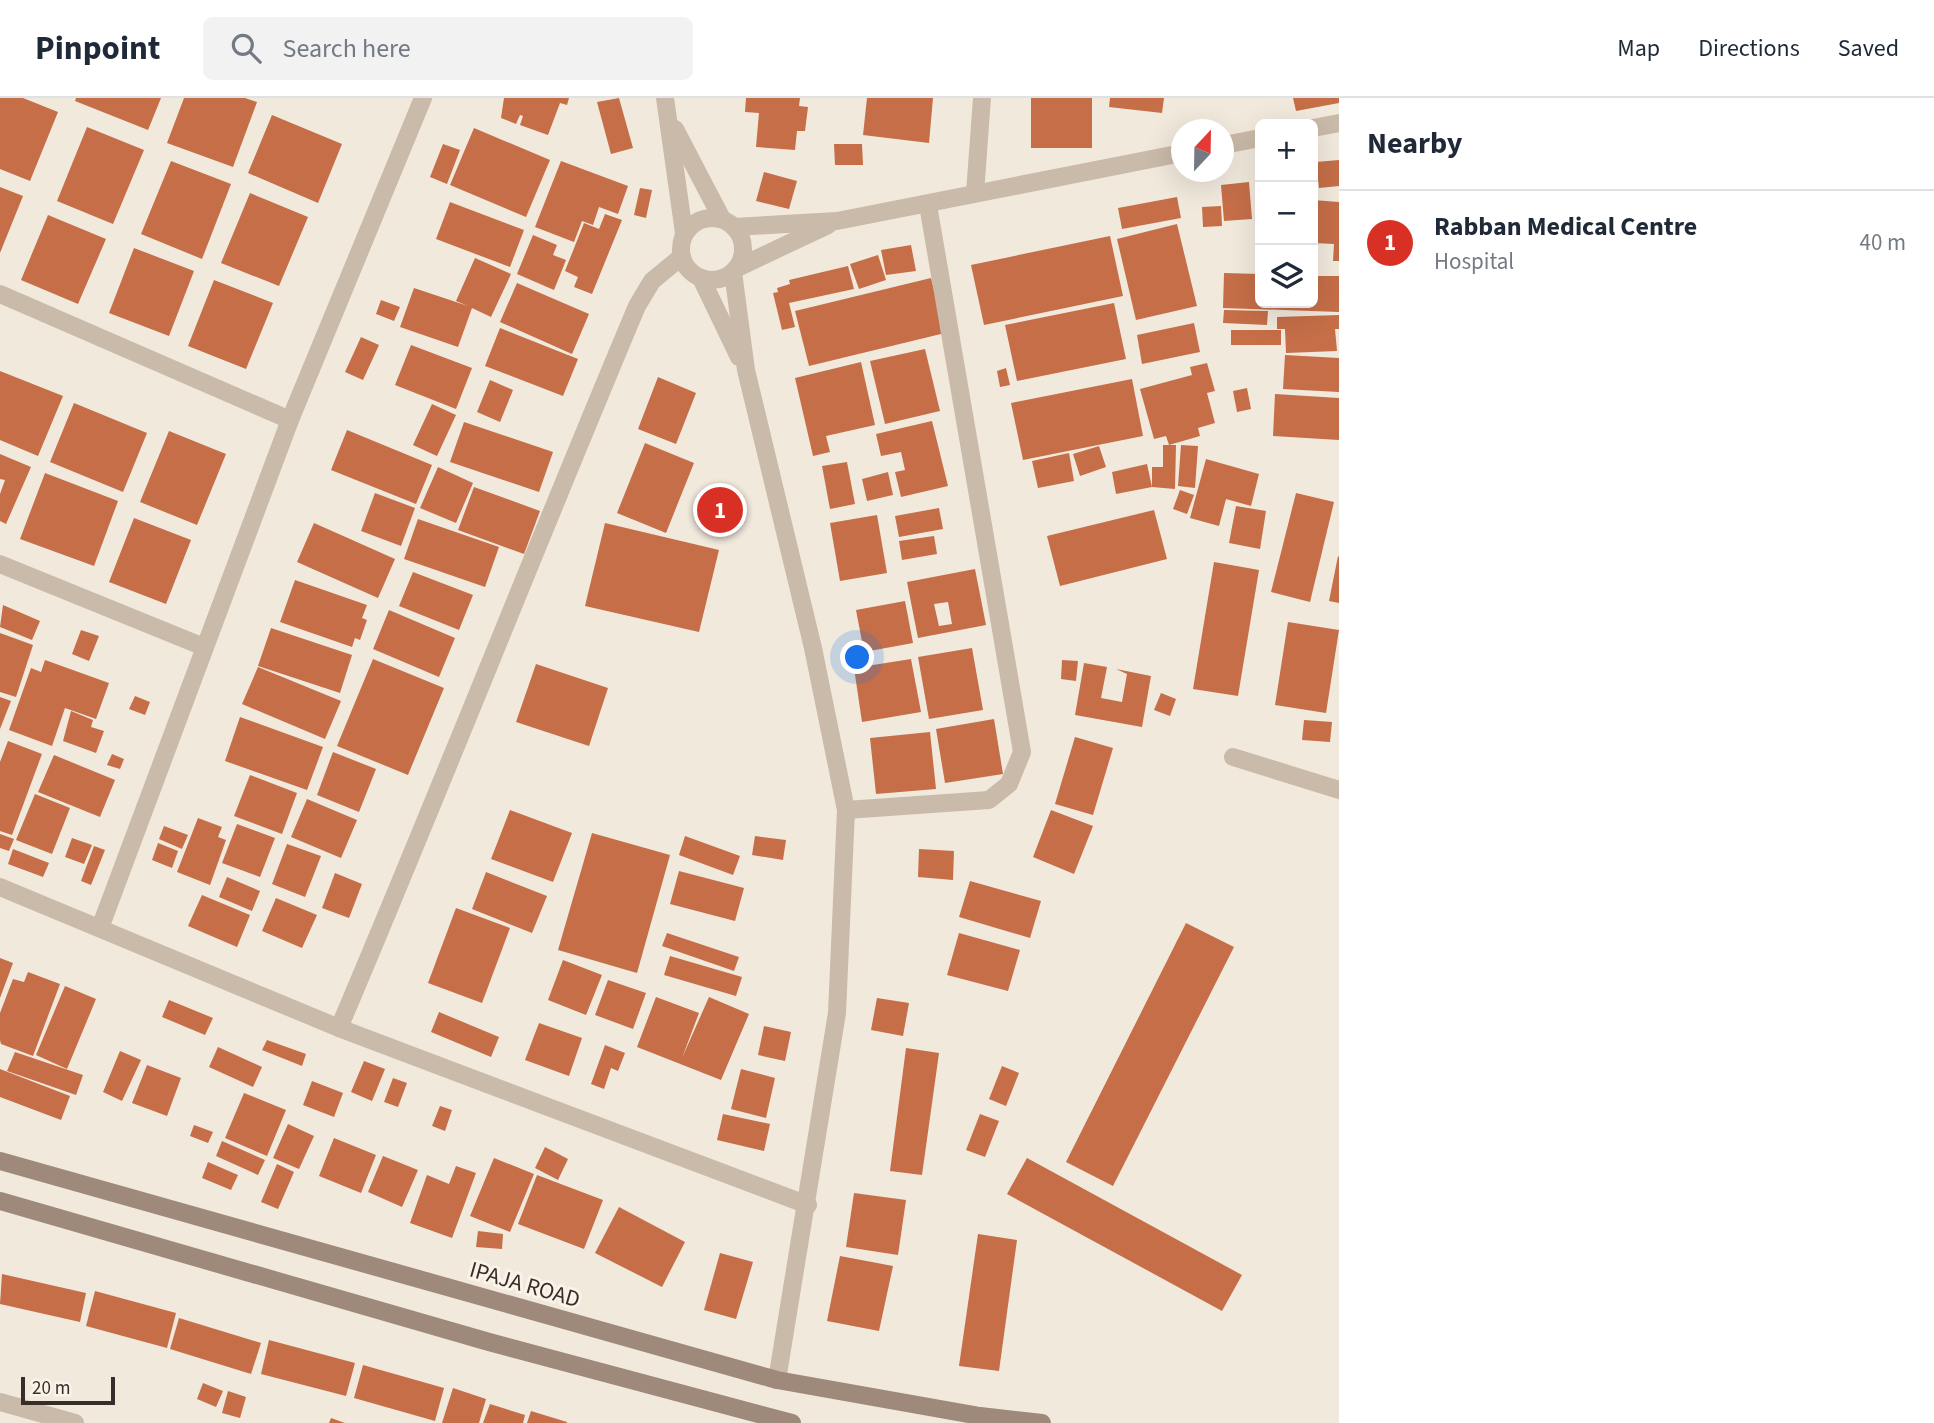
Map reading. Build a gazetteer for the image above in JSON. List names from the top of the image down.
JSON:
{
  "streets": {
    "main road": ["IPAJA ROAD"]
  },
  "scale_bar": "20 m",
  "north": "top",
  "page": {
    "header": "Pinpoint",
    "search": "Search here",
    "nav": ["Map", "Directions", "Saved"],
    "heading": "Nearby",
    "map_buttons": ["+", "−"],
    "list": [
      {
        "mark": "1",
        "name": "Rabban Medical Centre",
        "note": "Hospital",
        "value": "40 m"
      }
    ],
    "pins": "1",
    "scale": "20 m"
  }
}
